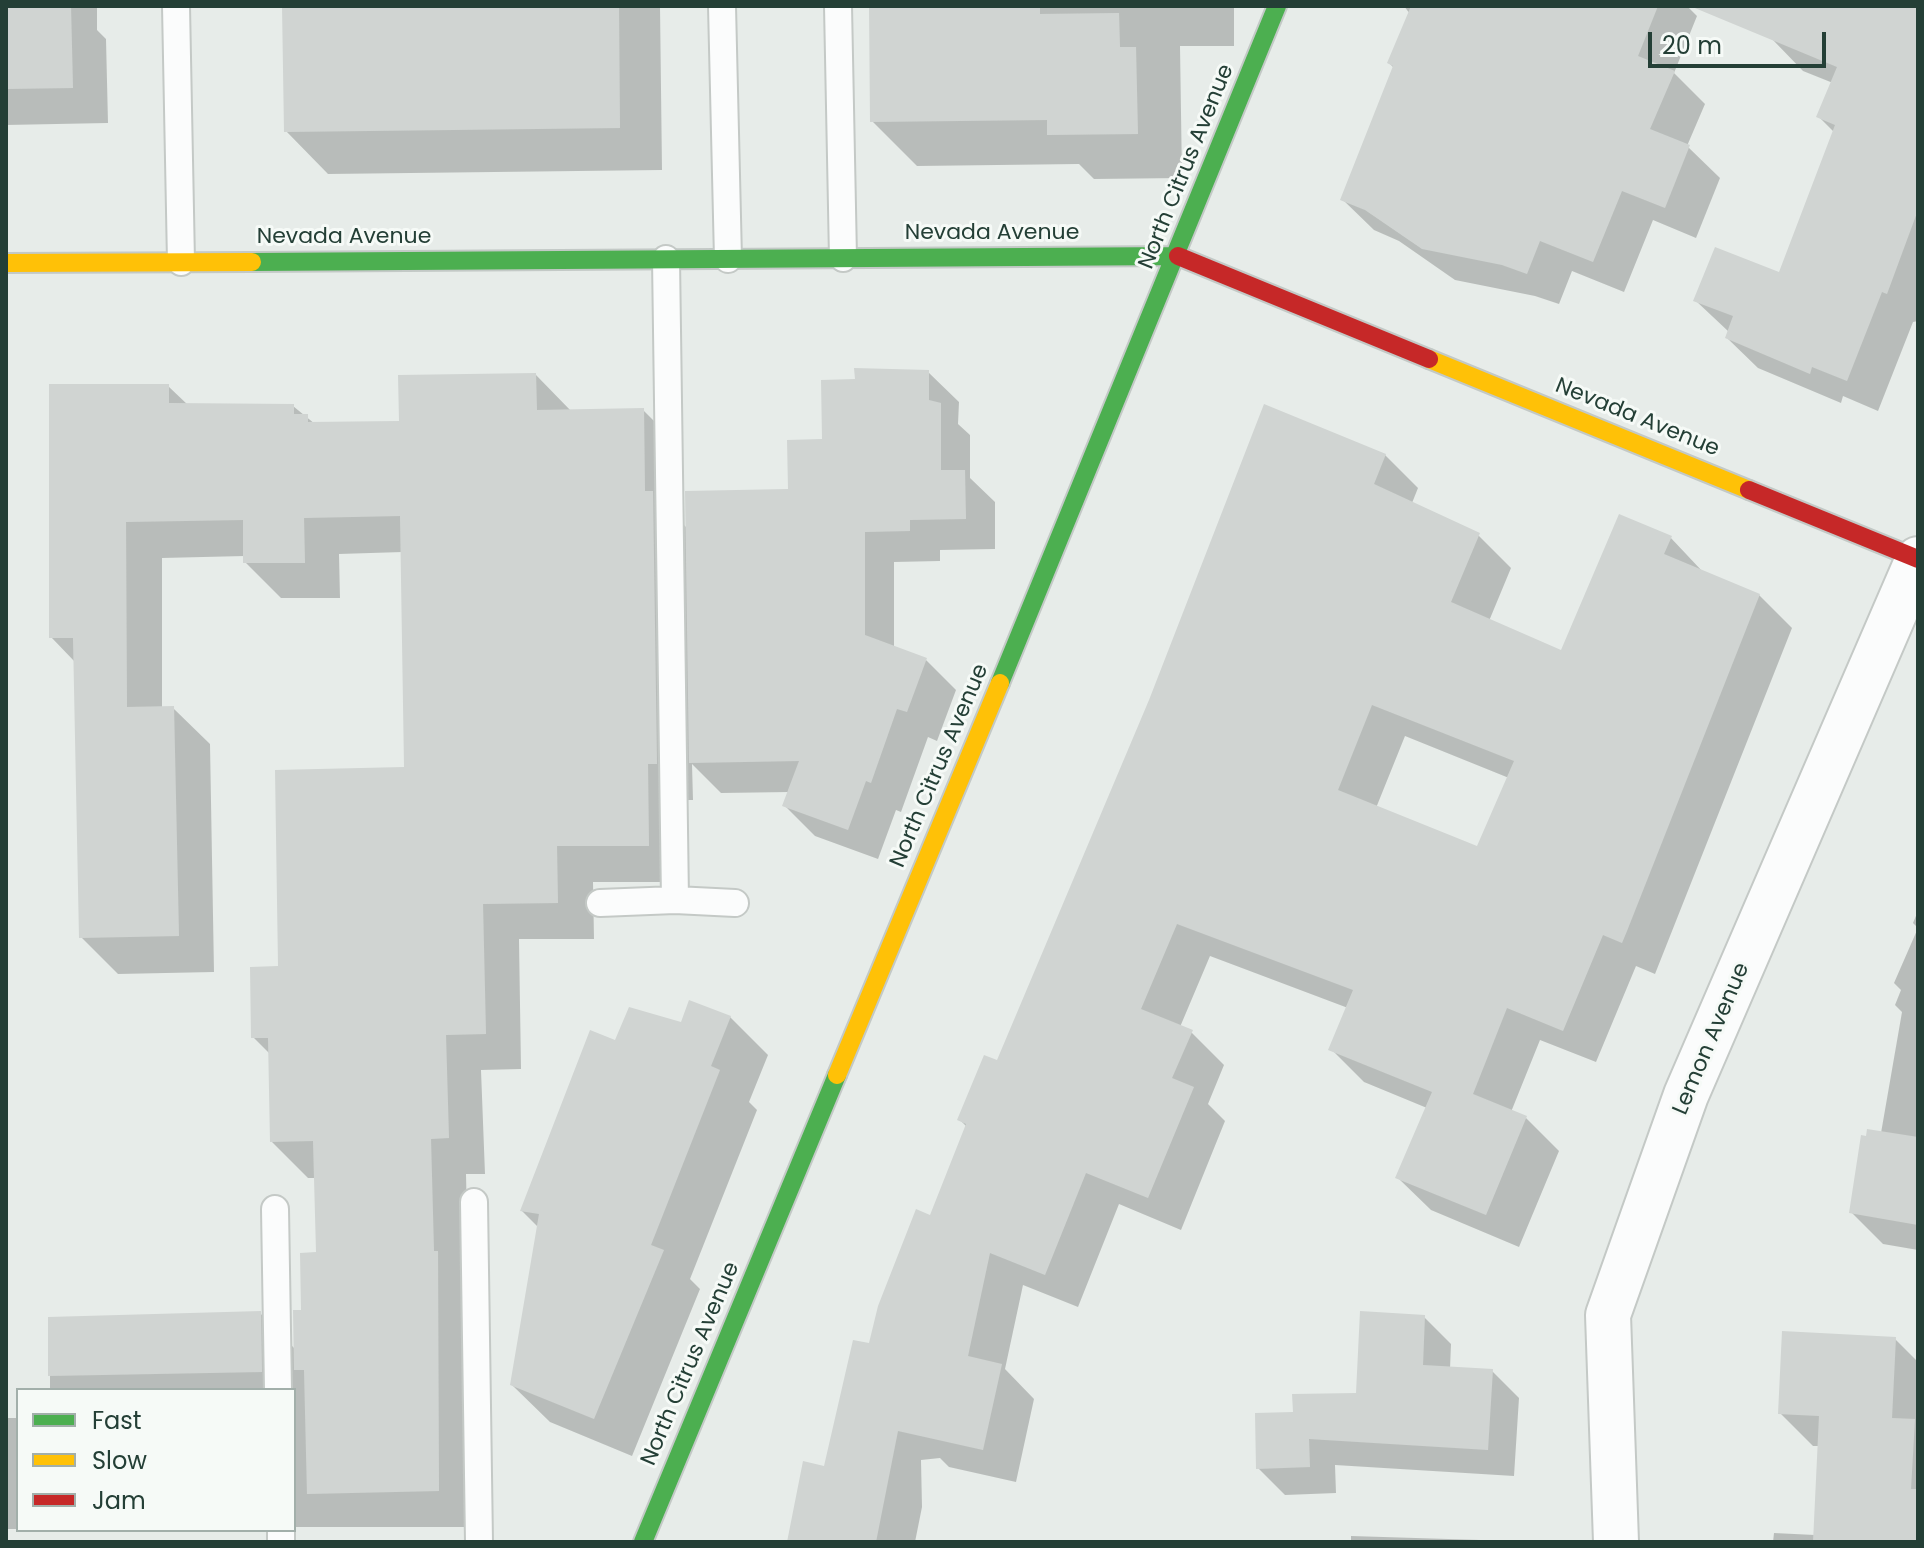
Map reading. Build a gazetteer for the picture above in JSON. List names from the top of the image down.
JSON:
{
  "streets": {
    "street": ["North Citrus Avenue", "Nevada Avenue", "Lemon Avenue"]
  },
  "crossings": [
    ["North Citrus Avenue", "Nevada Avenue"],
    ["Nevada Avenue", "Lemon Avenue"]
  ],
  "legend": ["Fast", "Slow", "Jam"],
  "scale_bar": "20 m"
}
